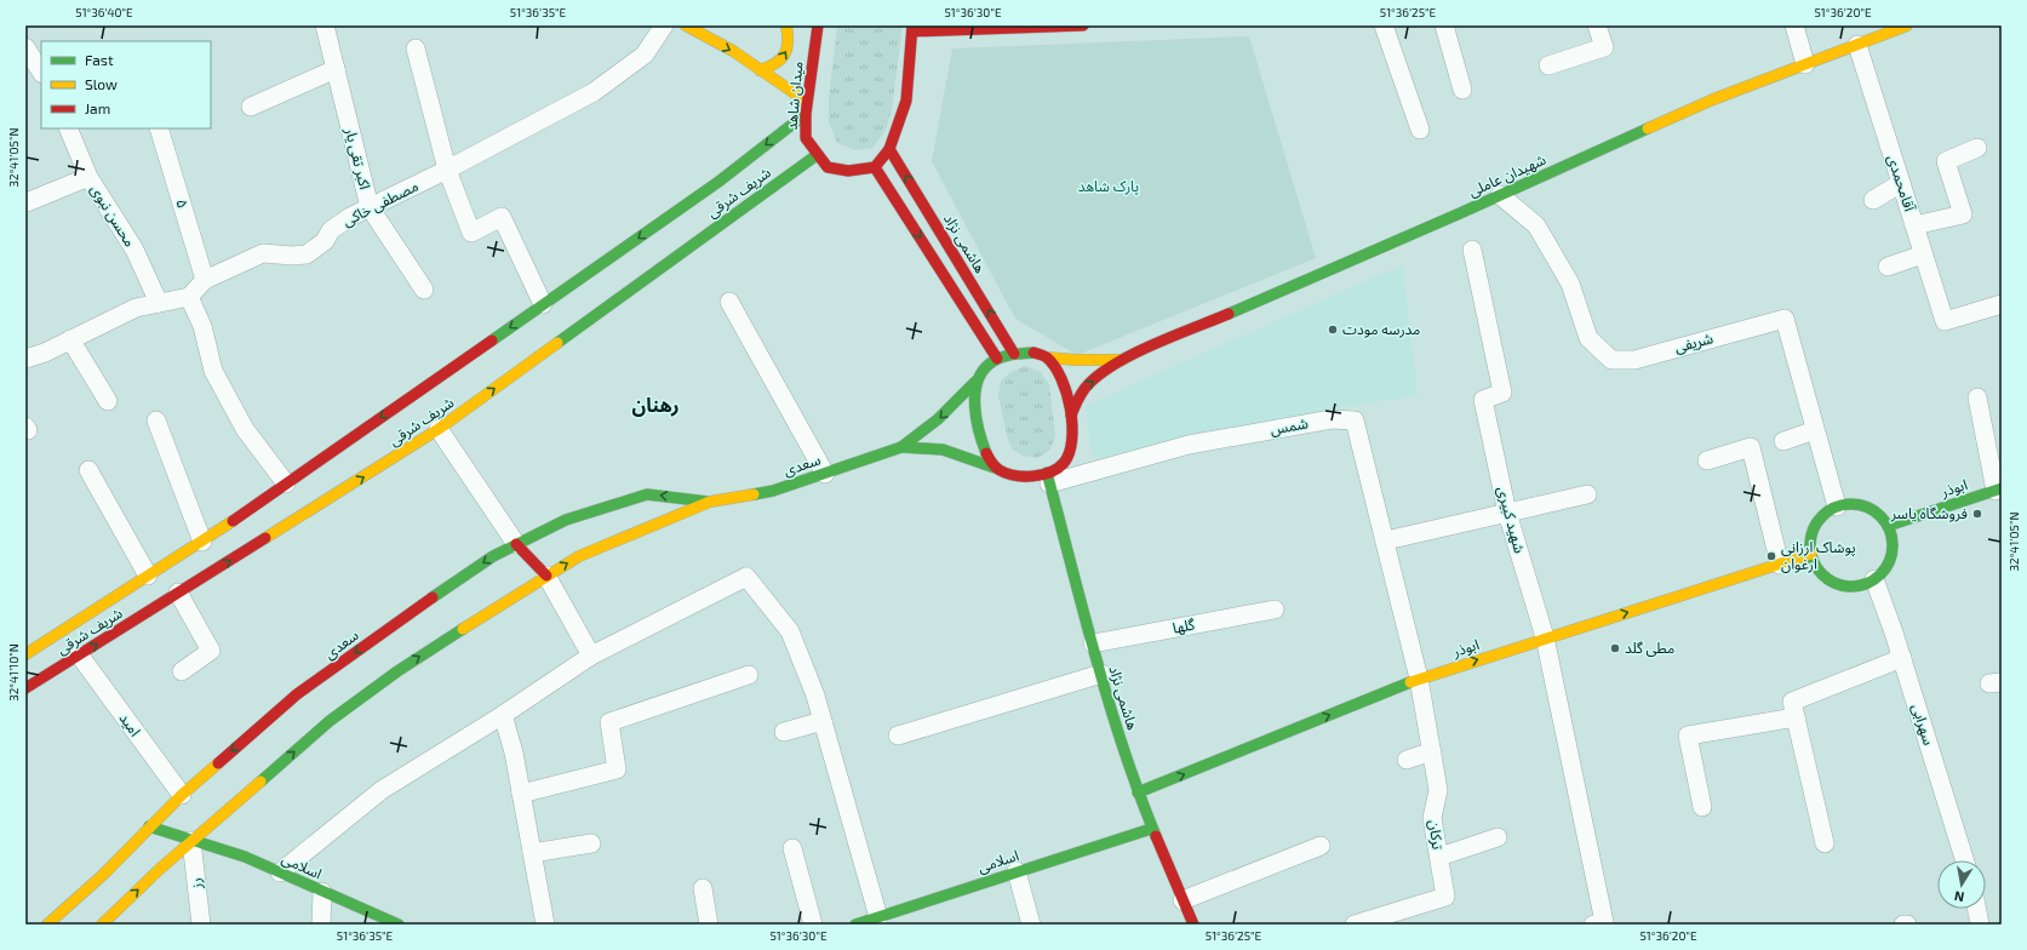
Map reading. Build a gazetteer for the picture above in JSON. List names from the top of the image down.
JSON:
{
  "streets": {
    "street": [
      "میدان شاهد",
      "اکبر تقی یار",
      "شهیدان عاملی",
      "آقامحمدی",
      "شریف شرقی",
      "۵",
      "مصطفی خاکی",
      "محسن نبوی",
      "هاشمی نژاد",
      "شریفی",
      "شمس",
      "سعدی",
      "ابوذر",
      "شهید کبیری",
      "گلها",
      "امید",
      "سهرابی",
      "ترکان",
      "اسلامی",
      "رز"
    ]
  },
  "crossings": [
    ["میدان شاهد", "شریف شرقی"],
    ["اکبر تقی یار", "مصطفی خاکی"],
    ["شهیدان عاملی", "آقامحمدی"],
    ["شهیدان عاملی", "هاشمی نژاد"],
    ["شهیدان عاملی", "شریفی"],
    ["شهیدان عاملی", "شمس"],
    ["شریف شرقی", "امید"],
    ["۵", "مصطفی خاکی"],
    ["هاشمی نژاد", "شمس"],
    ["هاشمی نژاد", "ابوذر"],
    ["هاشمی نژاد", "گلها"],
    ["هاشمی نژاد", "اسلامی"],
    ["شریفی", "ابوذر"],
    ["شریفی", "سهرابی"],
    ["شمس", "ابوذر"],
    ["شمس", "ترکان"],
    ["سعدی", "امید"],
    ["سعدی", "اسلامی"],
    ["سعدی", "رز"],
    ["ابوذر", "شهید کبیری"],
    ["ابوذر", "سهرابی"],
    ["ابوذر", "ترکان"],
    ["اسلامی", "رز"]
  ],
  "one_way": ["ابوذر"],
  "districts": ["رهنان"],
  "parks": ["پارک شاهد"],
  "places": [
    "مدرسه مودت",
    "فروشگاه یاسر",
    "پوشاک ارزانی ارغوان",
    "مطی گلد"
  ],
  "legend": ["Fast", "Slow", "Jam"],
  "north": "bottom",
  "coordinates": [
    "51°36'40\"E",
    "51°36'35\"E",
    "51°36'30\"E",
    "51°36'25\"E",
    "51°36'20\"E",
    "32°41'05\"N",
    "32°41'10\"N"
  ]
}
